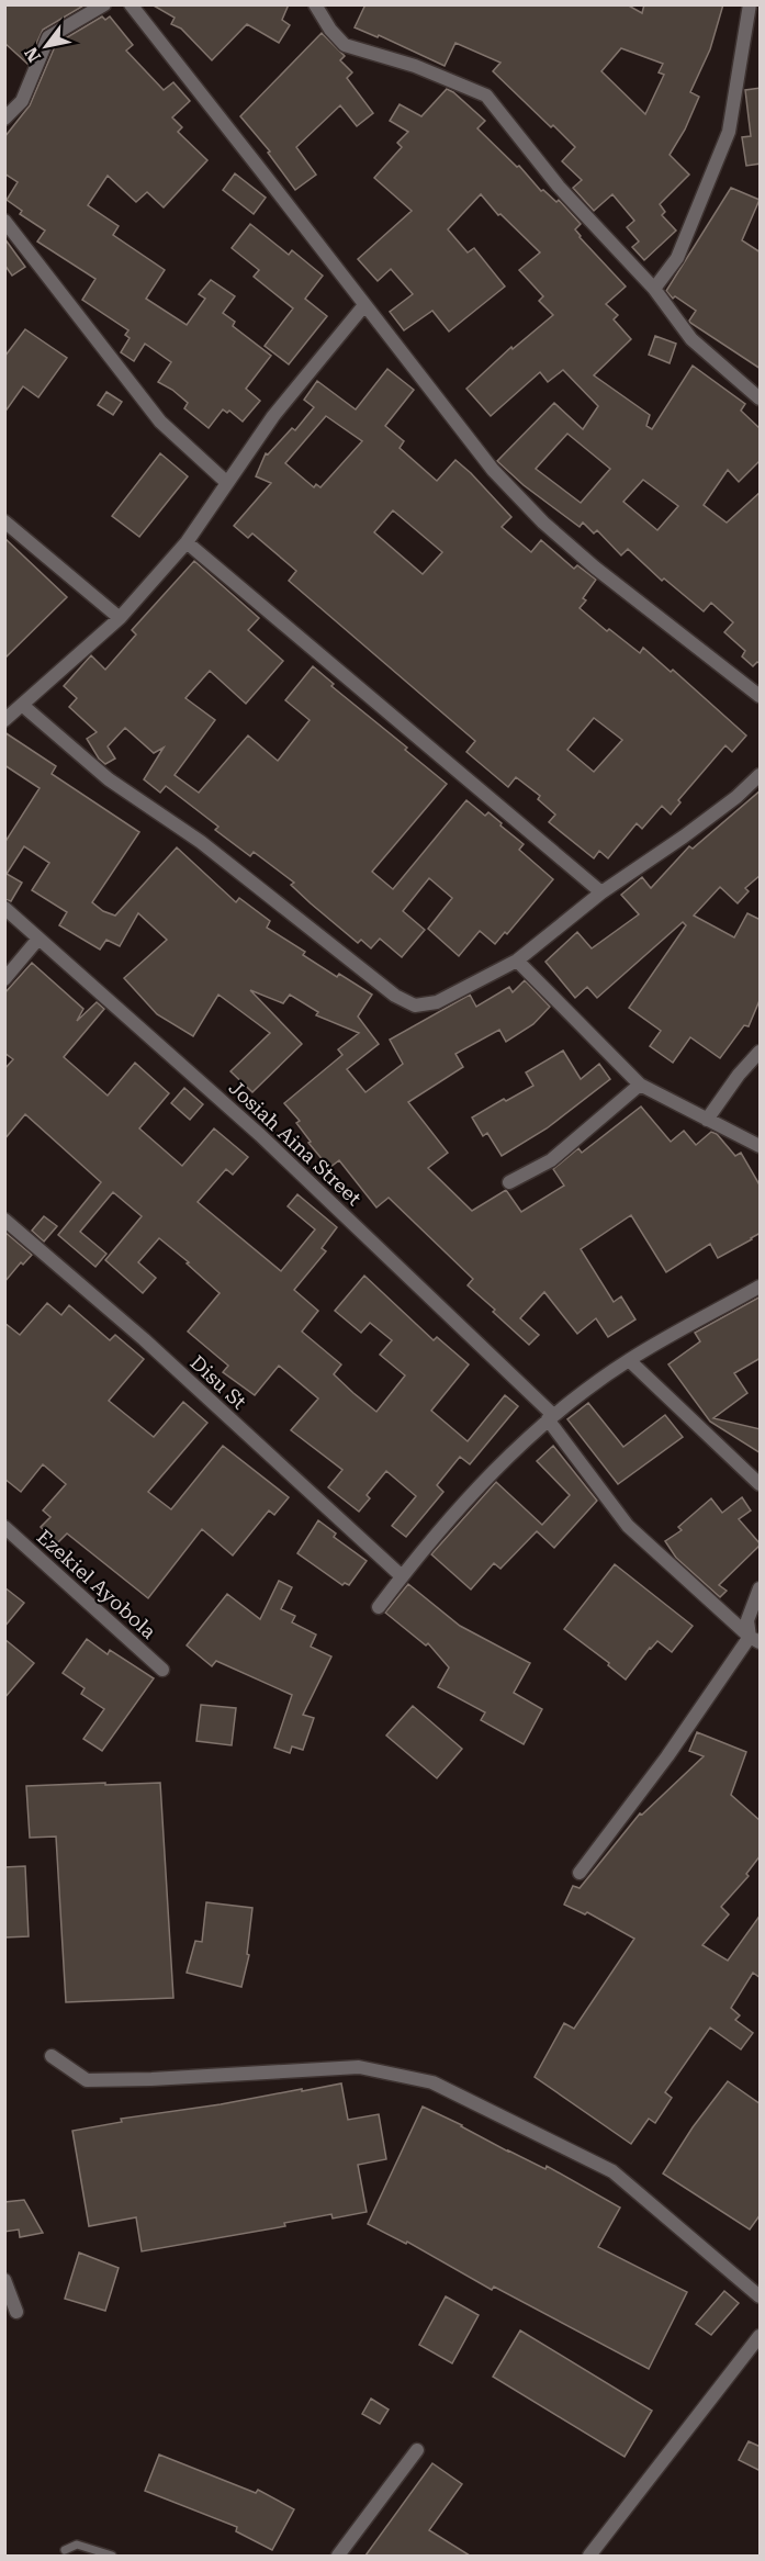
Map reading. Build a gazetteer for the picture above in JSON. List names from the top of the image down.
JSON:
{
  "streets": {
    "street": ["Josiah Aina Street", "Disu St", "Ezekiel Ayobola"]
  },
  "north": "bottom left"
}
